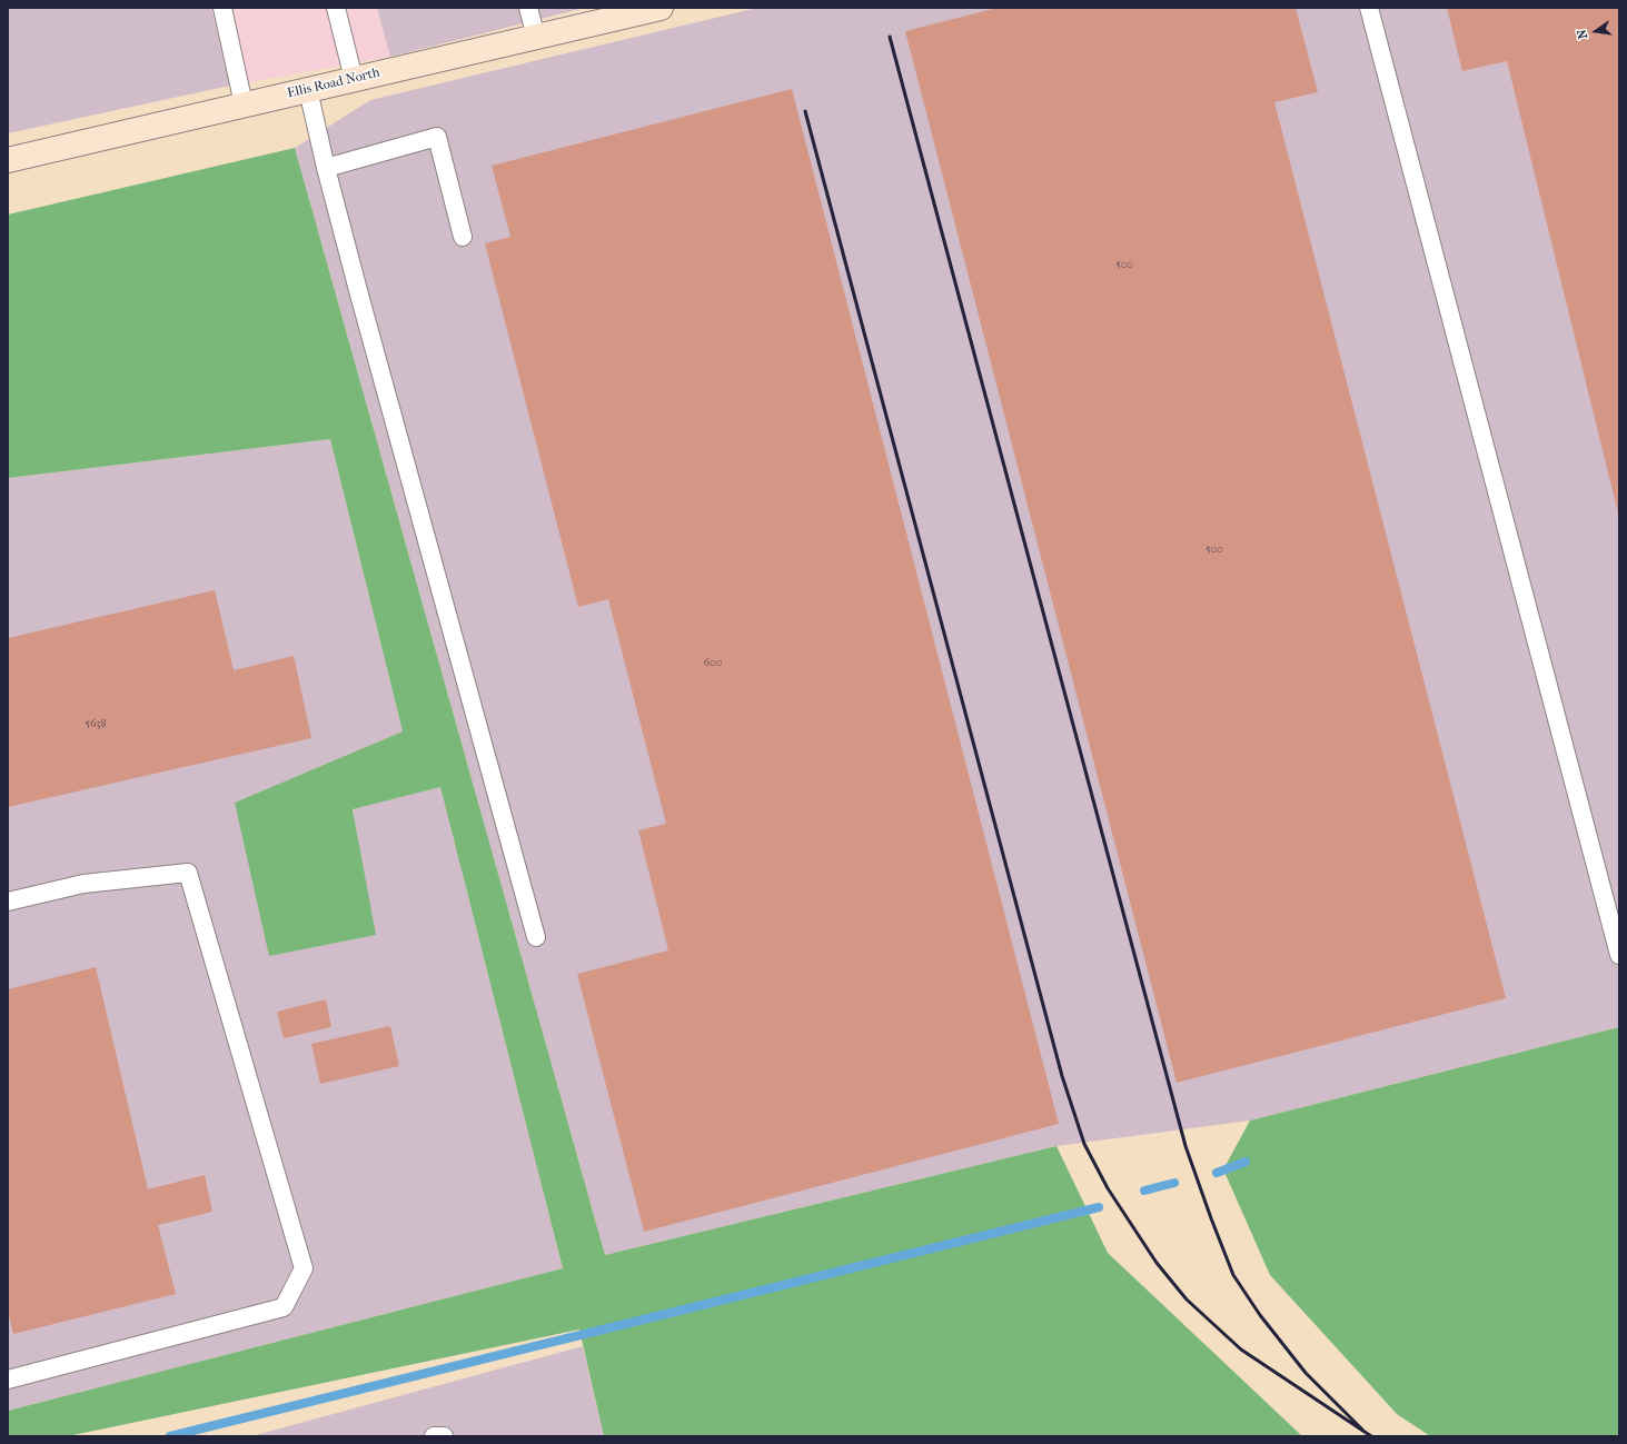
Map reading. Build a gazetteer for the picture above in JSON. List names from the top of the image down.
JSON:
{
  "streets": {
    "street": ["Ellis Road North"]
  },
  "house_numbers": [
    "500",
    "500",
    "600",
    "5638"
  ],
  "north": "left"
}
